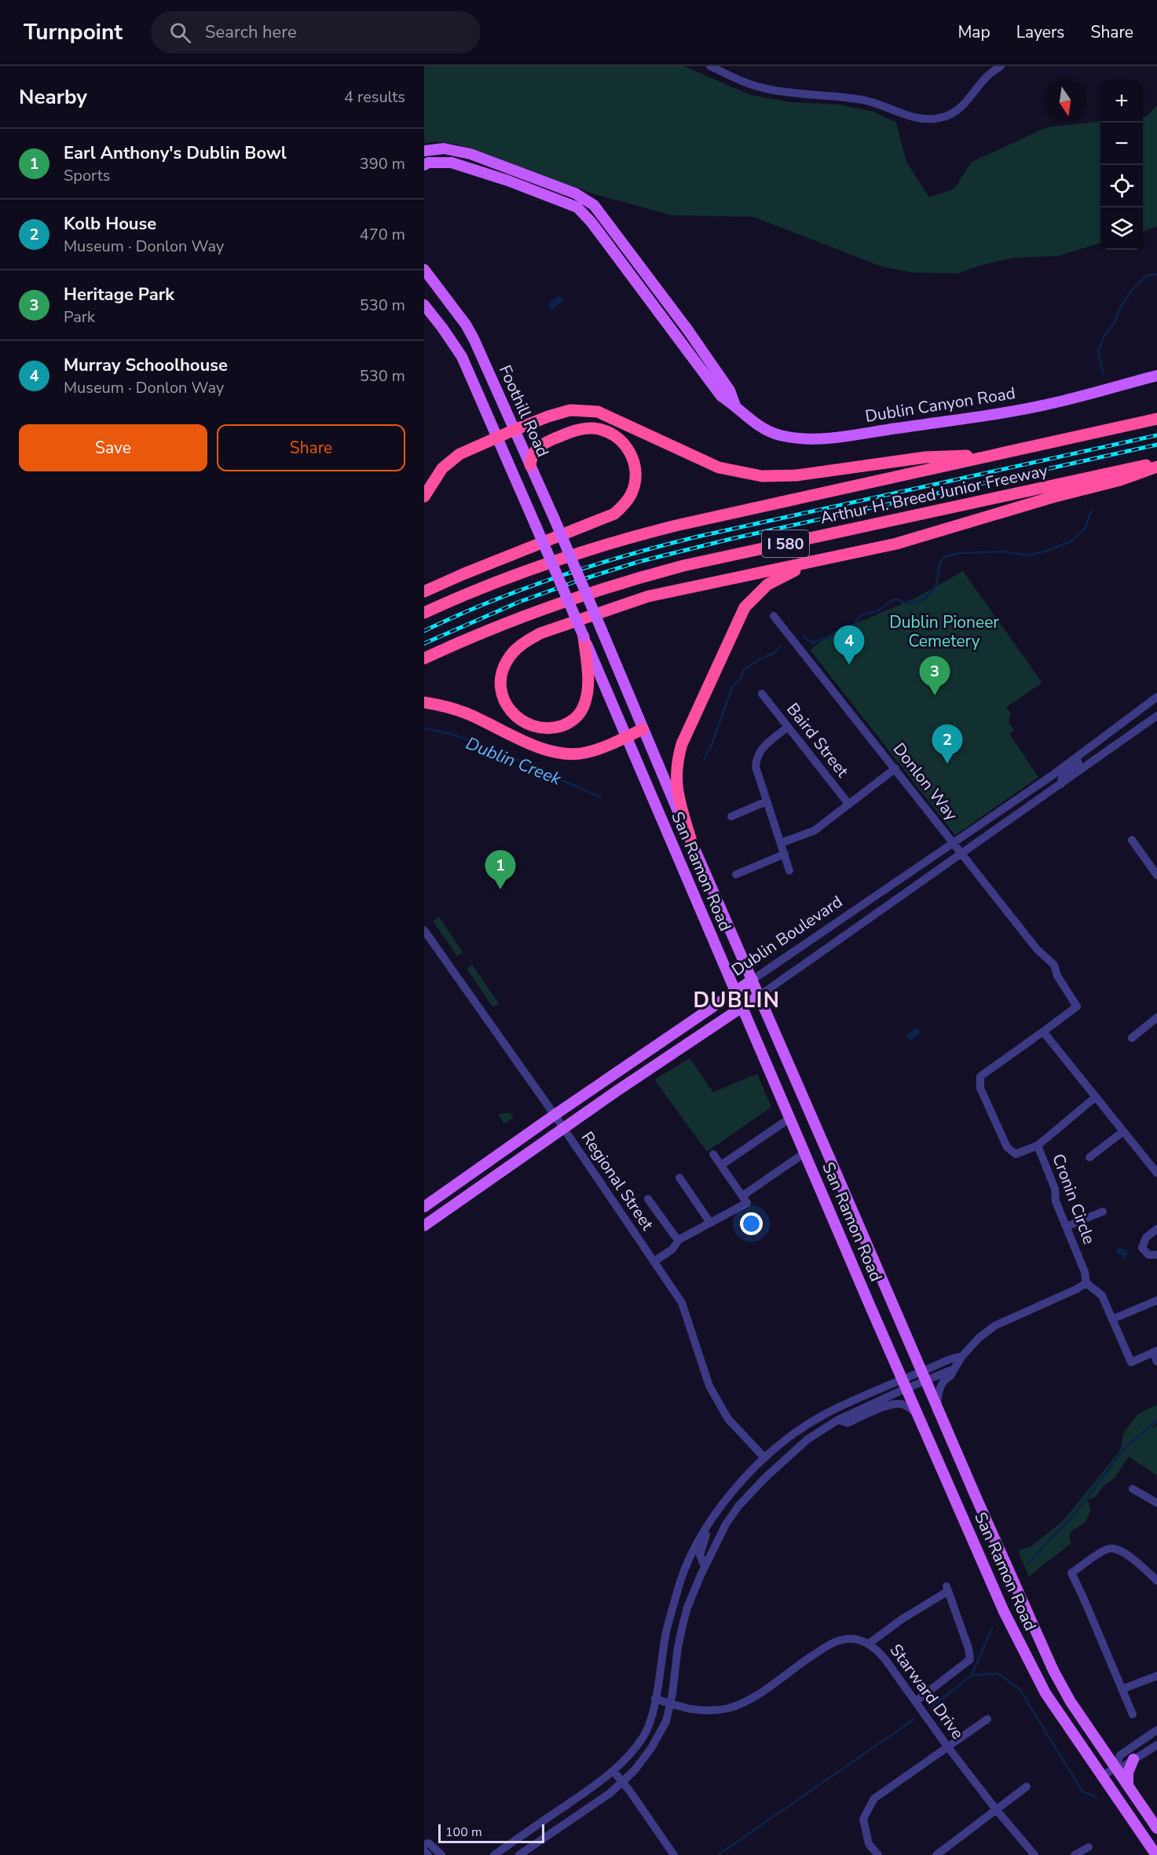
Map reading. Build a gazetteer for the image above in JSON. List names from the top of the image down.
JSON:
{
  "streets": {
    "highway": ["Arthur H. Breed Junior Freeway", "I 580"],
    "main road": [
      "Dublin Canyon Road",
      "Foothill Road",
      "San Ramon Road",
      "Dublin Boulevard"
    ],
    "street": [
      "Baird Street",
      "Donlon Way",
      "Regional Street",
      "Cronin Circle",
      "Starward Drive"
    ]
  },
  "crossings": [
    ["Foothill Road", "San Ramon Road"],
    ["Donlon Way", "Dublin Boulevard"],
    ["Donlon Way", "Cronin Circle"],
    ["San Ramon Road", "Dublin Boulevard"],
    ["Dublin Boulevard", "Regional Street"]
  ],
  "districts": ["DUBLIN"],
  "water": ["Dublin Creek"],
  "parks": ["Dublin Pioneer Cemetery"],
  "scale_bar": "100 m",
  "north": "bottom",
  "page": {
    "header": "Turnpoint",
    "search": "Search here",
    "nav": ["Map", "Layers", "Share"],
    "heading": ["Nearby", "4 results"],
    "map_buttons": ["+", "−"],
    "list": [
      {
        "mark": "1",
        "name": "Earl Anthony's Dublin Bowl",
        "note": "Sports",
        "value": "390 m"
      },
      {
        "mark": "2",
        "name": "Kolb House",
        "note": "Museum · Donlon Way",
        "value": "470 m"
      },
      {
        "mark": "3",
        "name": "Heritage Park",
        "note": "Park",
        "value": "530 m"
      },
      {
        "mark": "4",
        "name": "Murray Schoolhouse",
        "note": "Museum · Donlon Way",
        "value": "530 m"
      }
    ],
    "buttons": ["Save", "Share"],
    "pins": [
      "4",
      "3",
      "2",
      "1"
    ],
    "scale": "100 m"
  }
}
